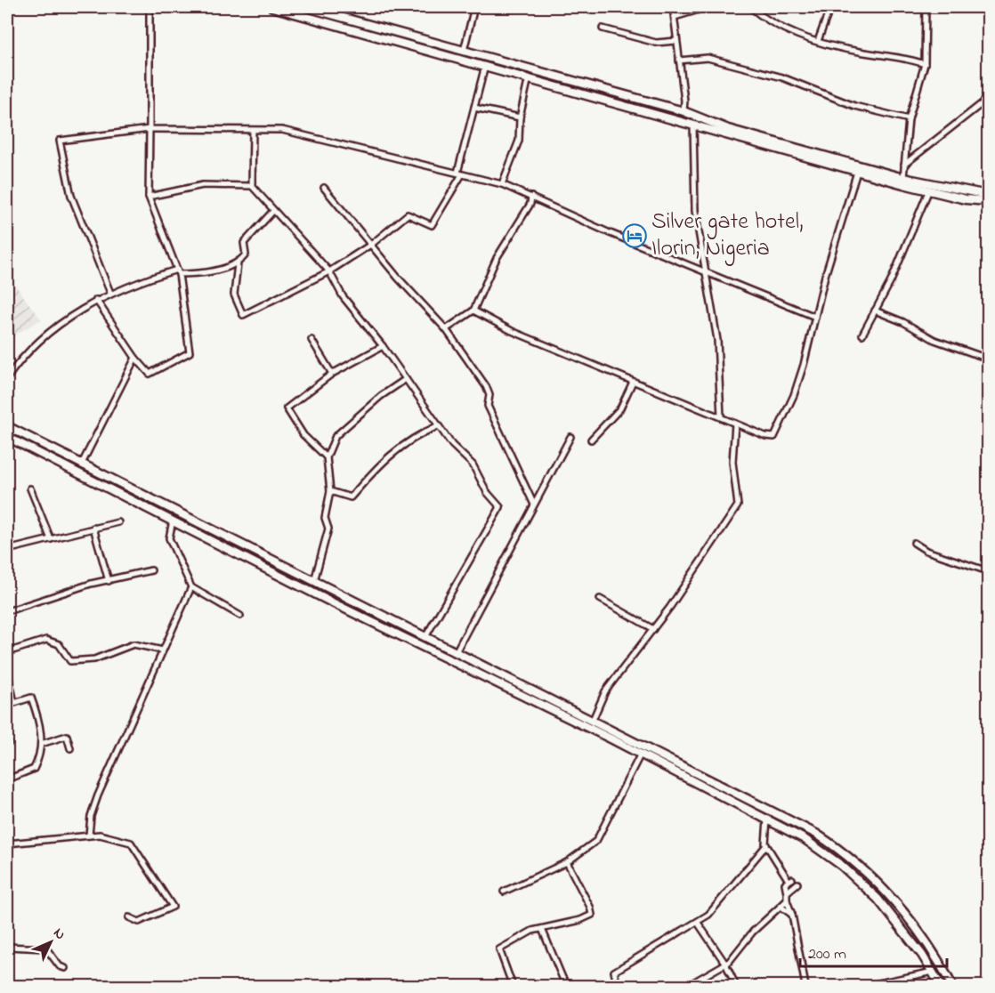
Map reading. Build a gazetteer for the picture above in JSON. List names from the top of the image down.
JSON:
{
  "places": {
    "hotel": ["Silver gate hotel, Ilorin, Nigeria"]
  },
  "scale_bar": "200 m",
  "north": "top right"
}
